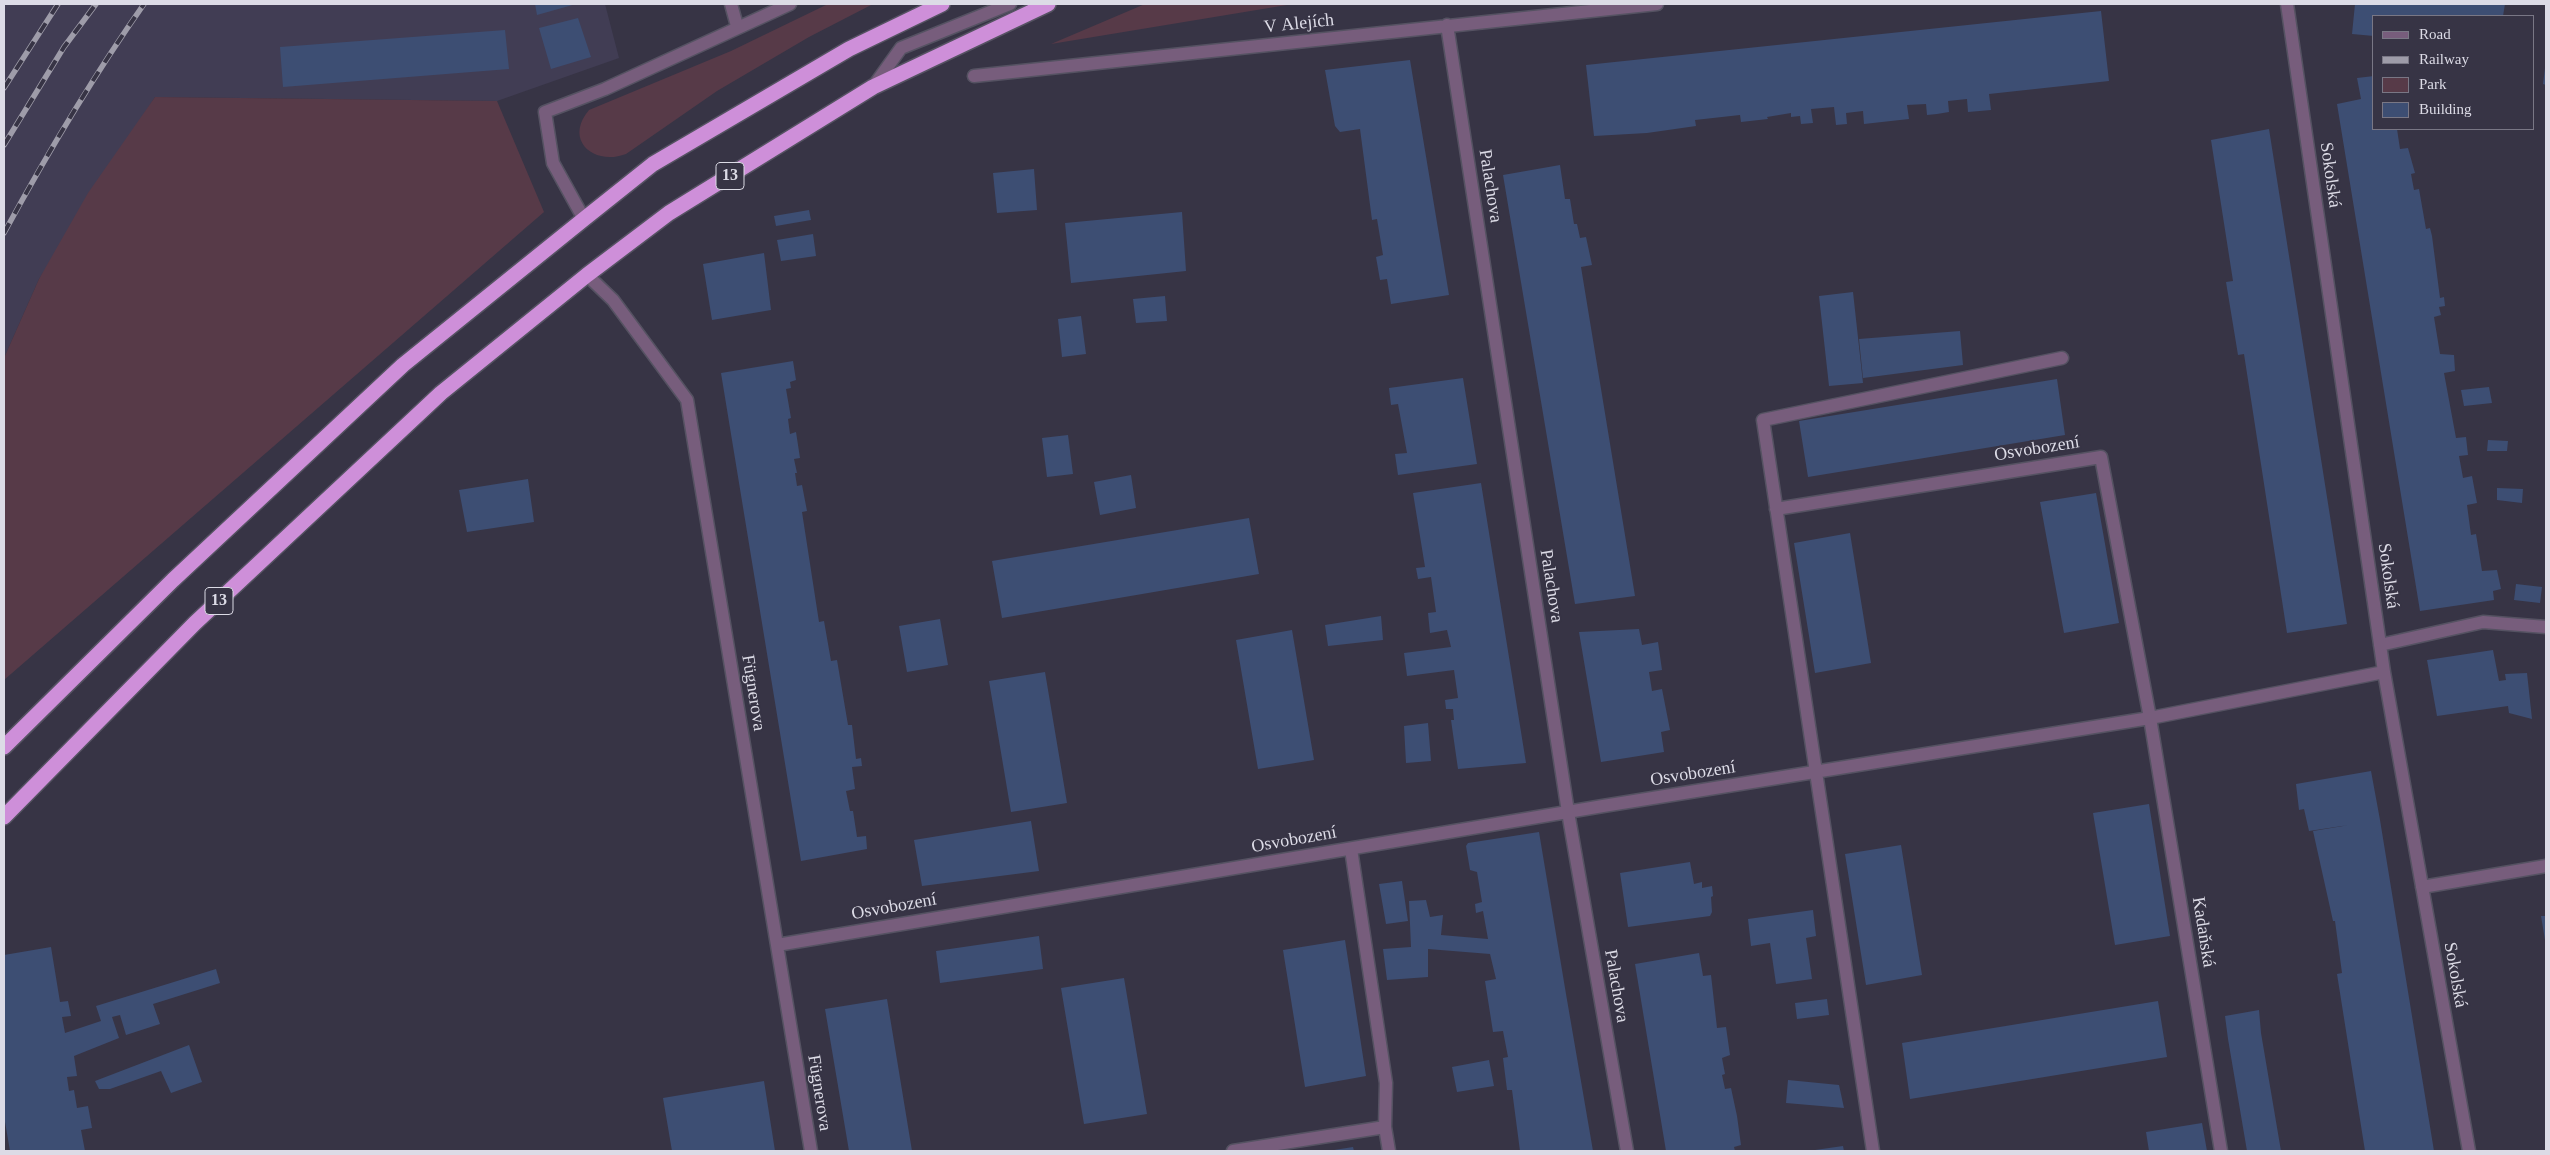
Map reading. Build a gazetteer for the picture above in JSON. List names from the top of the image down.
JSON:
{
  "streets": {
    "highway": ["13"],
    "street": [
      "V Alejích",
      "Sokolská",
      "Palachova",
      "Osvobození",
      "Fügnerova",
      "Kadaňská"
    ]
  },
  "crossings": [
    ["V Alejích", "Palachova"],
    ["Sokolská", "Osvobození"],
    ["13", "Fügnerova"],
    ["Palachova", "Osvobození"],
    ["Osvobození", "Fügnerova"],
    ["Osvobození", "Kadaňská"]
  ],
  "legend": [
    "Road",
    "Railway",
    "Park",
    "Building"
  ]
}
